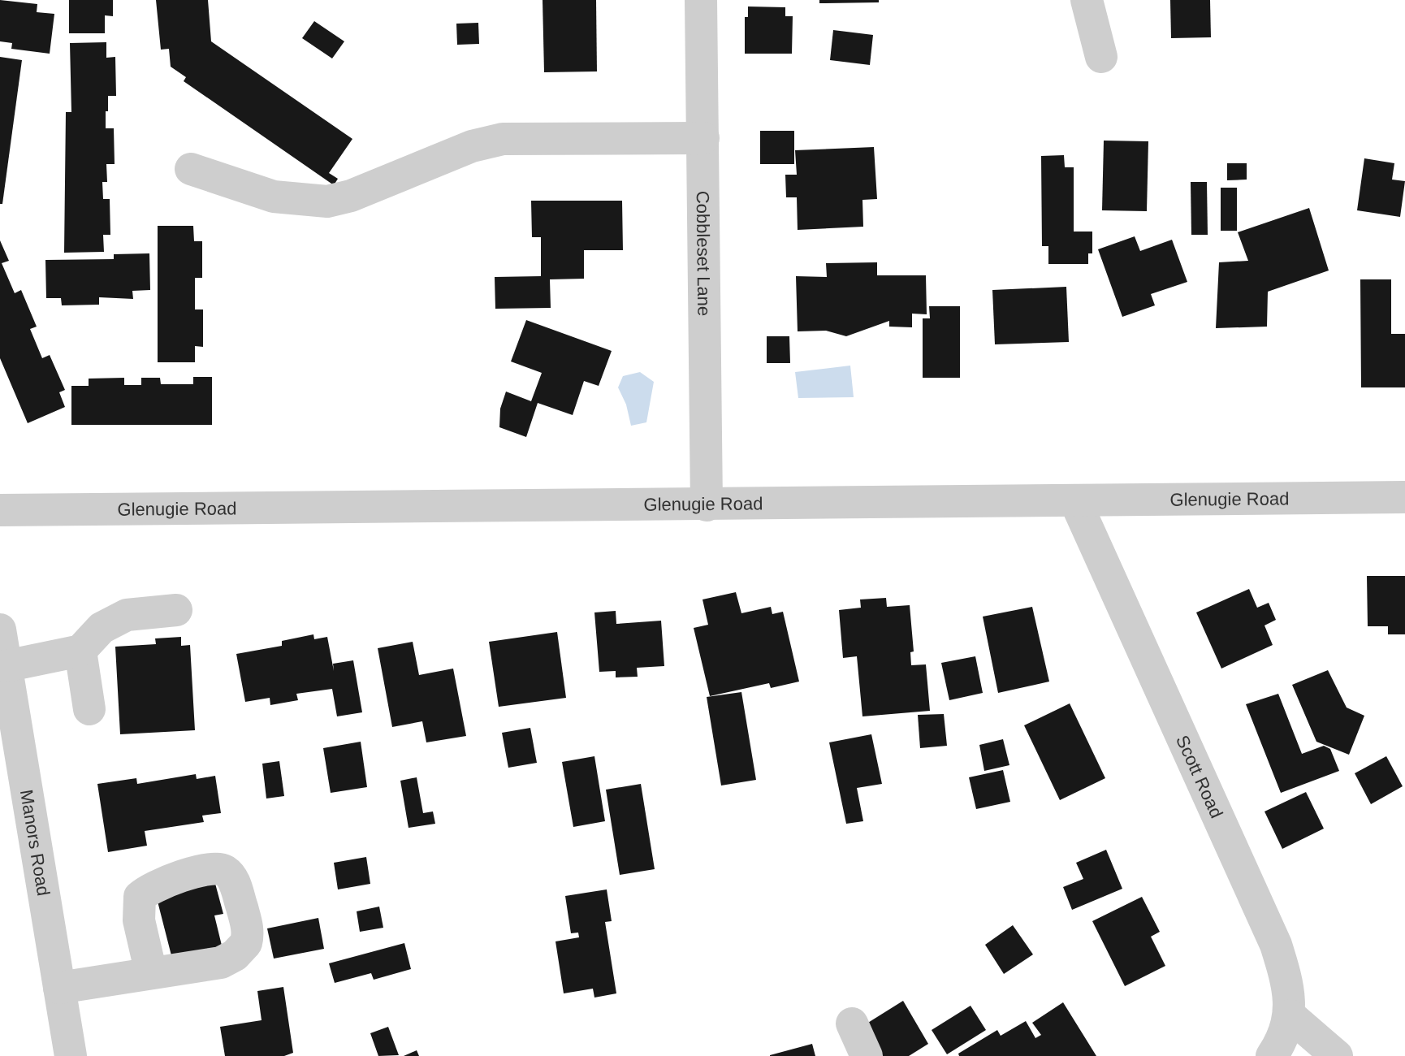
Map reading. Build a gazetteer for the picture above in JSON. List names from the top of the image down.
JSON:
{
  "streets": {
    "street": [
      "Cobbleset Lane",
      "Glenugie Road",
      "Scott Road",
      "Manors Road"
    ]
  },
  "crossings": [
    ["Cobbleset Lane", "Glenugie Road"],
    ["Glenugie Road", "Scott Road"]
  ]
}
